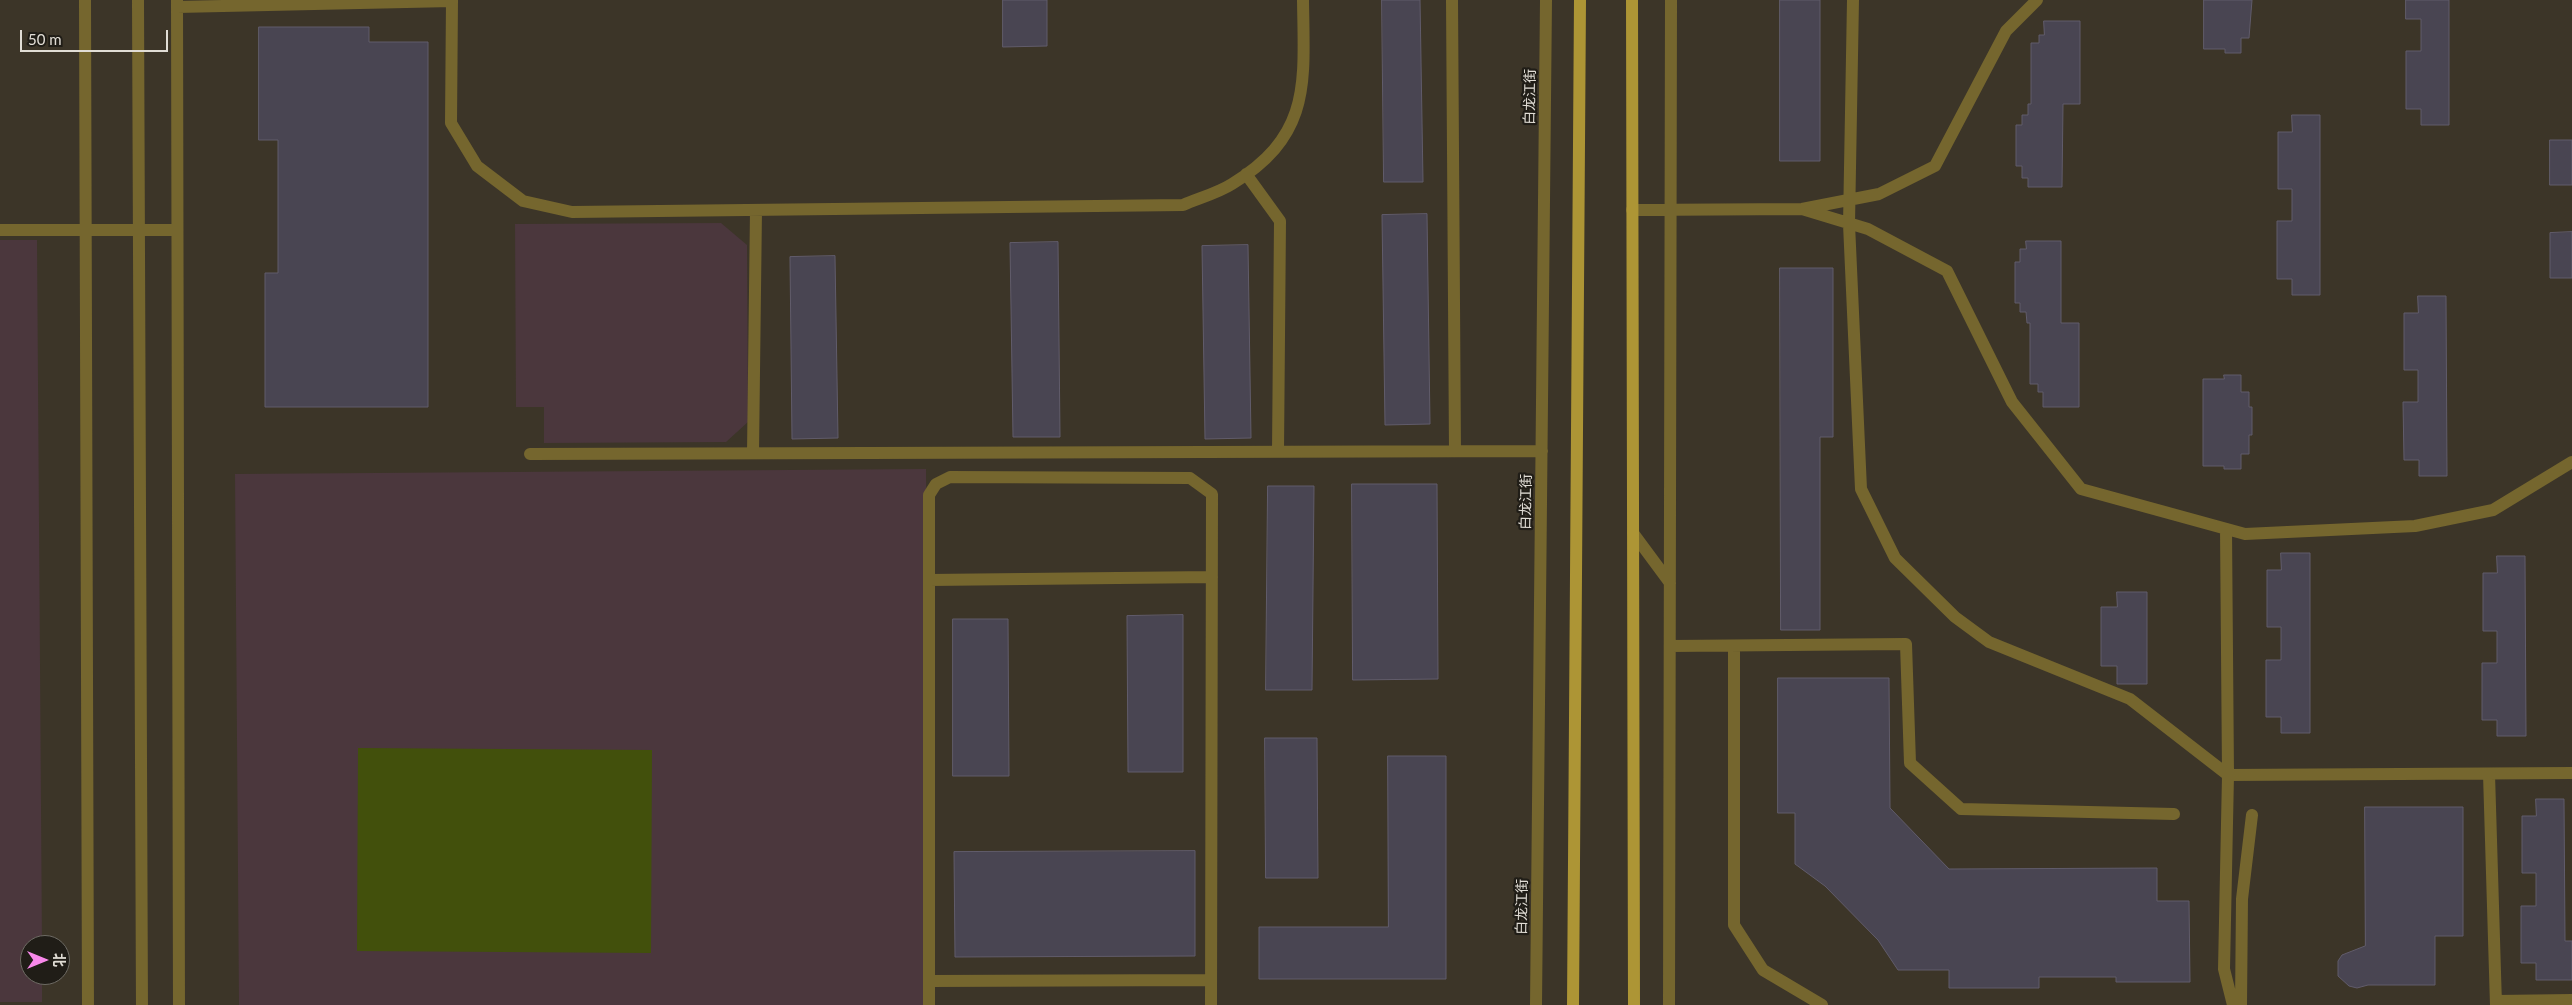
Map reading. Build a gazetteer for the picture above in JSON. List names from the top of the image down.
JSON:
{
  "streets": {
    "street": ["白龙江街"]
  },
  "scale_bar": "50 m",
  "north": "right"
}
